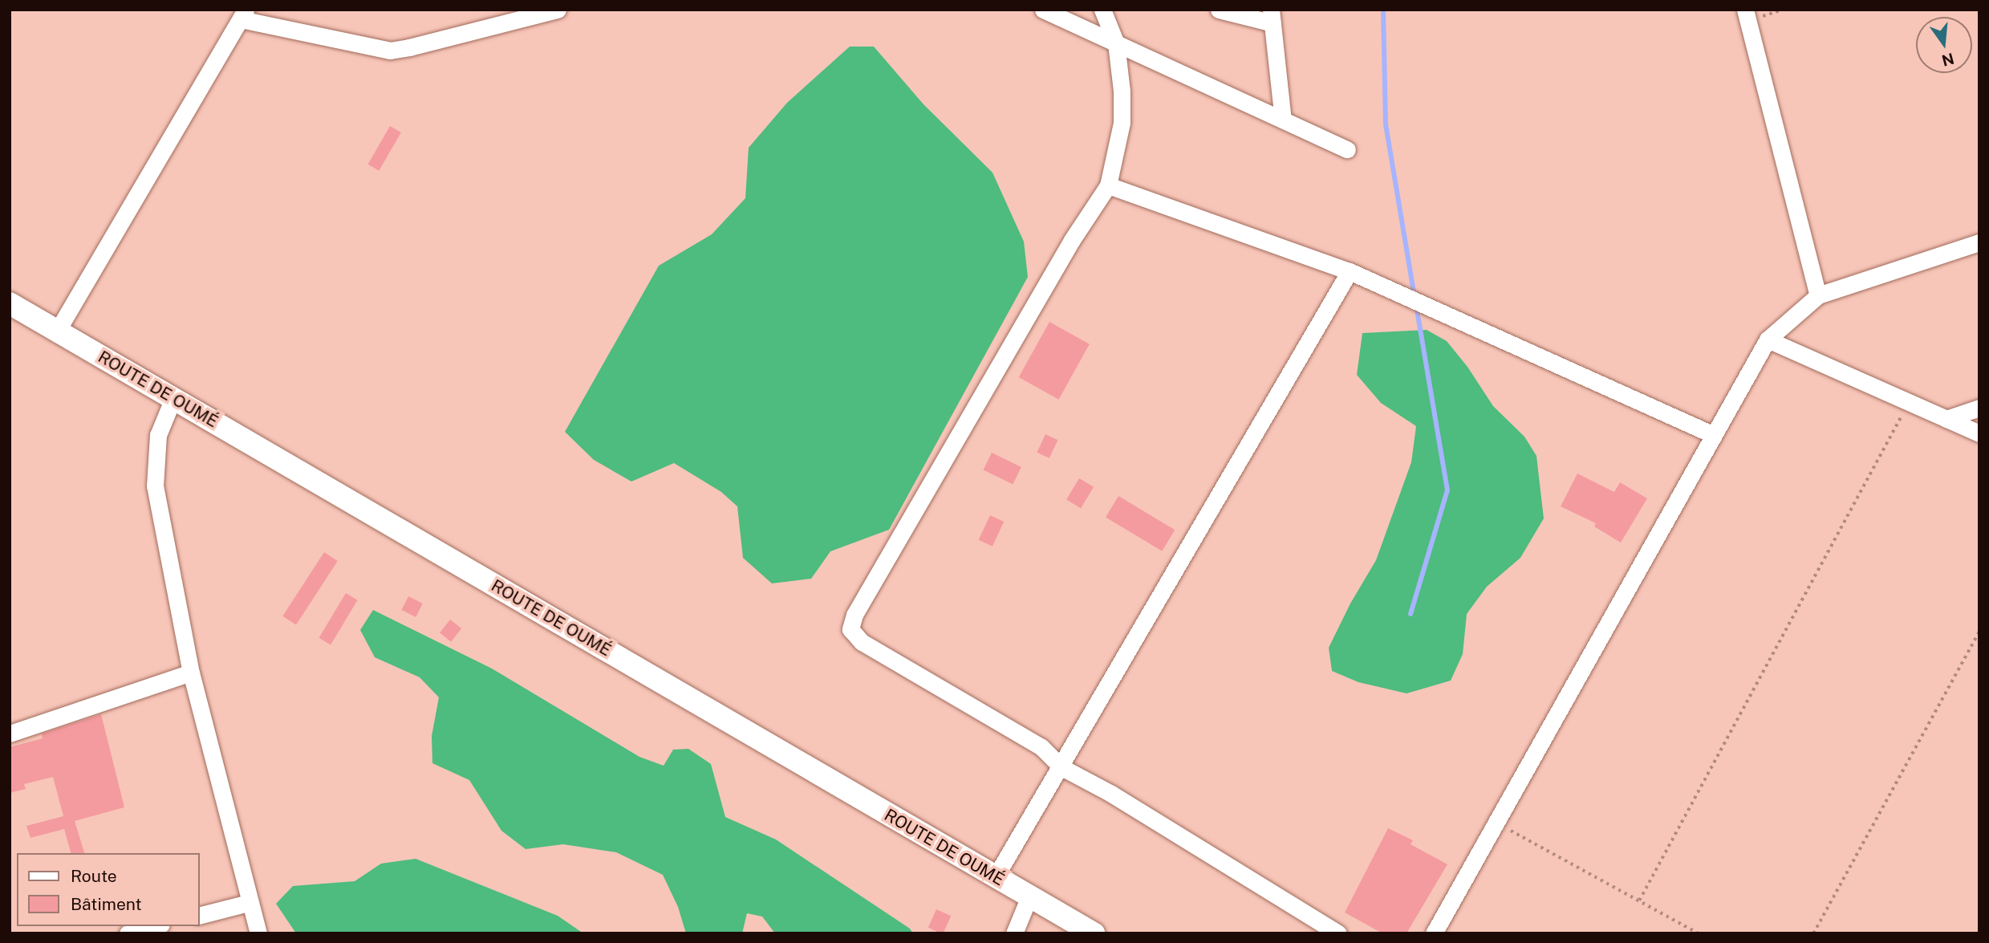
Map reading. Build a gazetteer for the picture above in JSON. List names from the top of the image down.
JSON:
{
  "streets": {
    "main road": ["ROUTE DE OUMÉ"]
  },
  "legend": ["Route", "Bâtiment"],
  "north": "bottom"
}
